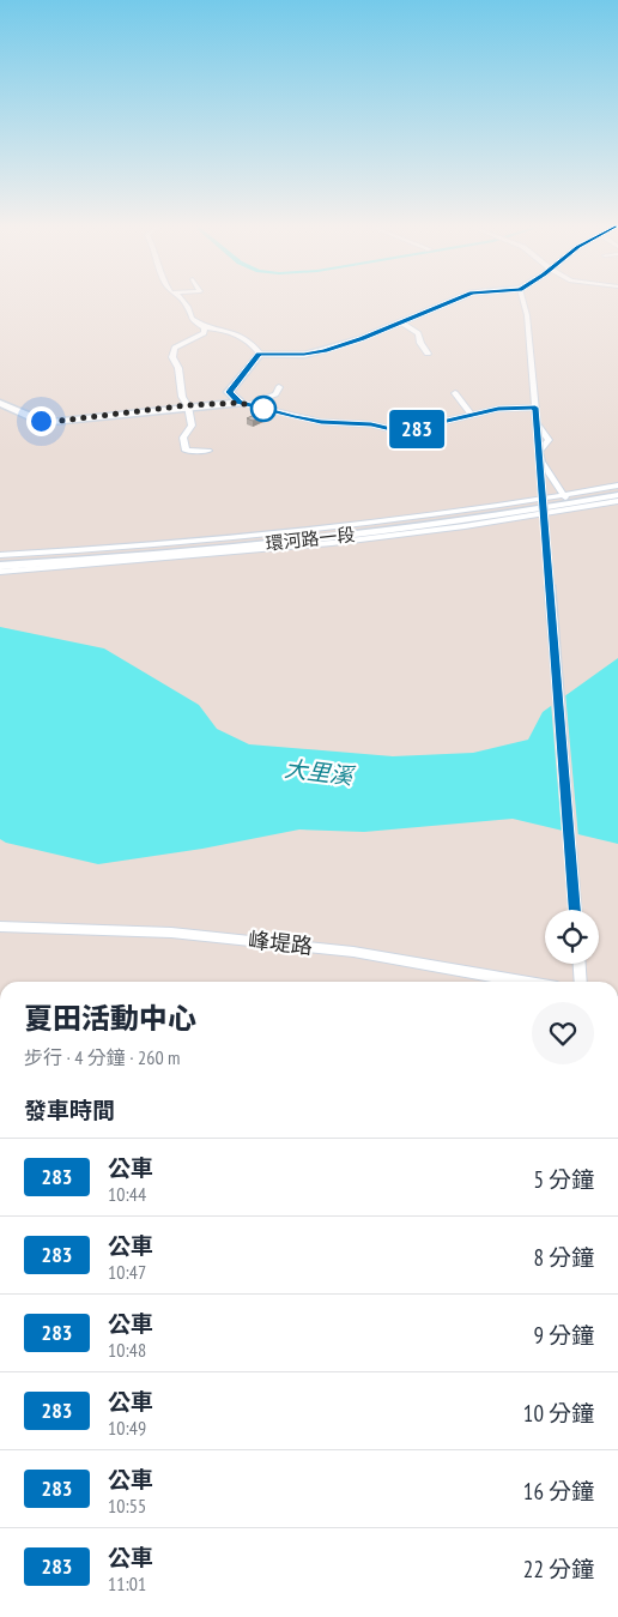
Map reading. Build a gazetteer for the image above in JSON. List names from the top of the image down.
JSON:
{
  "streets": {
    "street": ["環河路一段", "峰堤路"]
  },
  "water": ["大里溪"],
  "lines": ["bus line 283"],
  "page": {
    "on_map": "283",
    "heading": [
      ["夏田活動中心", "步行 · 4 分鐘 · 260 m"],
      "發車時間"
    ],
    "list": [
      {
        "mark": "283",
        "name": "公車",
        "note": "10:44",
        "value": "5 分鐘"
      },
      {
        "mark": "283",
        "name": "公車",
        "note": "10:47",
        "value": "8 分鐘"
      },
      {
        "mark": "283",
        "name": "公車",
        "note": "10:48",
        "value": "9 分鐘"
      },
      {
        "mark": "283",
        "name": "公車",
        "note": "10:49",
        "value": "10 分鐘"
      },
      {
        "mark": "283",
        "name": "公車",
        "note": "10:55",
        "value": "16 分鐘"
      },
      {
        "mark": "283",
        "name": "公車",
        "note": "11:01",
        "value": "22 分鐘"
      }
    ]
  }
}
